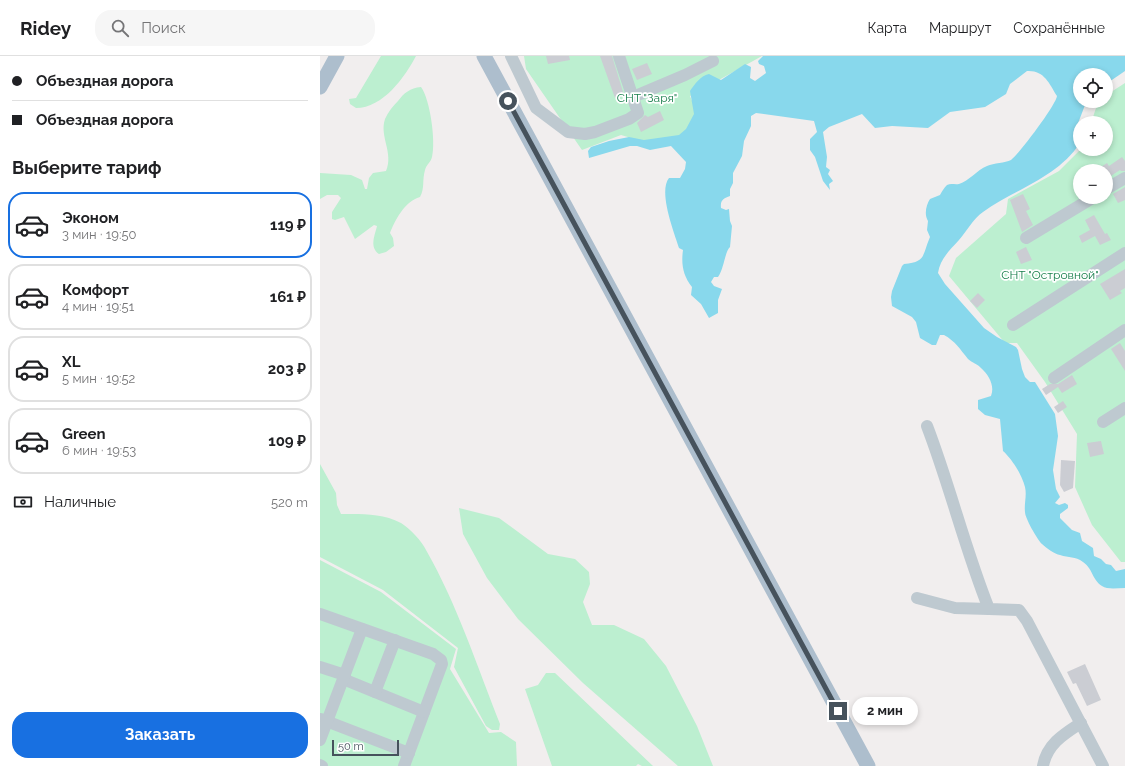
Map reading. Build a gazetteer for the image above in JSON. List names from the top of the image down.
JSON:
{
  "parks": ["СНТ \"Заря\"", "СНТ \"Островной\""],
  "scale_bar": "50 m",
  "page": {
    "header": "Ridey",
    "search": "Поиск",
    "nav": ["Карта", "Маршрут", "Сохранённые"],
    "banner": ["Объездная дорога", "Объездная дорога"],
    "map_buttons": ["+", "−"],
    "heading": "Выберите тариф",
    "list": [
      {
        "name": "Эконом",
        "note": "3 мин · 19:50",
        "value": "119 ₽"
      },
      {
        "name": "Комфорт",
        "note": "4 мин · 19:51",
        "value": "161 ₽"
      },
      {
        "name": "XL",
        "note": "5 мин · 19:52",
        "value": "203 ₽"
      },
      {
        "name": "Green",
        "note": "6 мин · 19:53",
        "value": "109 ₽"
      }
    ],
    "pay": ["Наличные", "520 m"],
    "bubble": "2 мин",
    "buttons": "Заказать",
    "scale": "50 m"
  }
}
